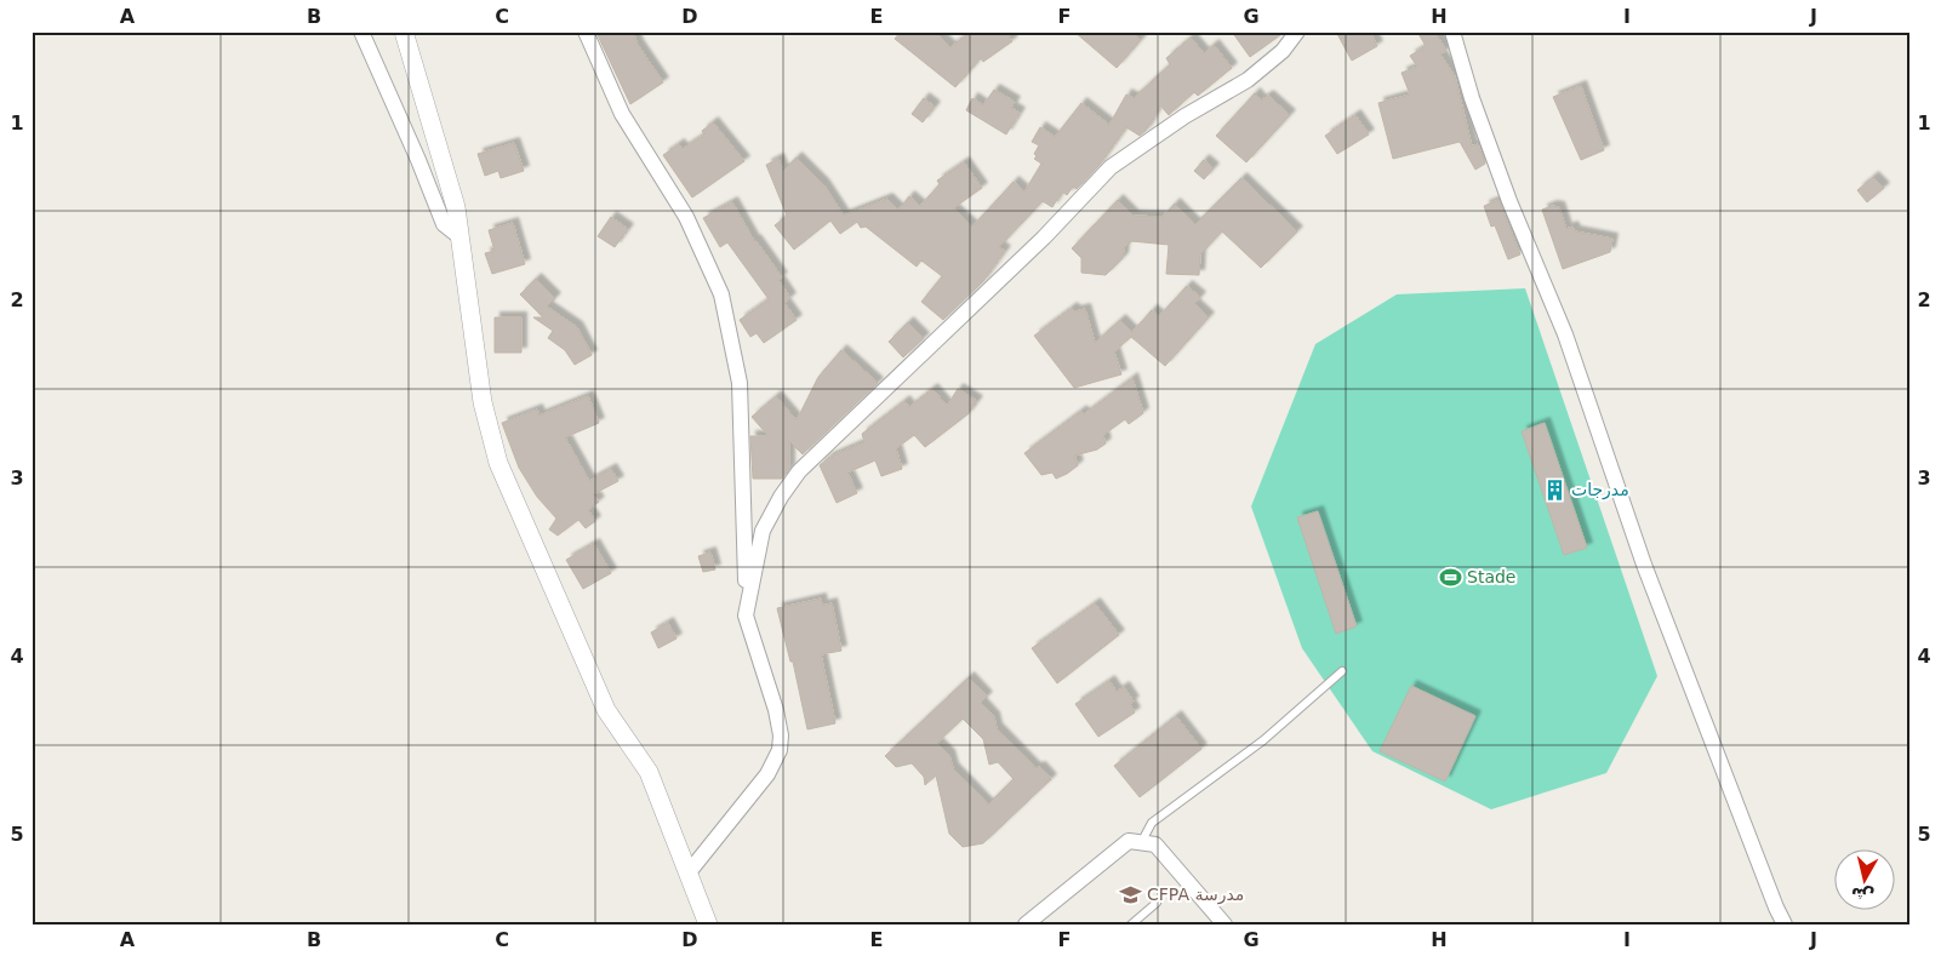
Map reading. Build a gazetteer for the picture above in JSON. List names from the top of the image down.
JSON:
{
  "places": {
    "building": ["مدرجات"],
    "sports": ["Stade"],
    "school or university": ["CFPA مدرسة"]
  },
  "north": "bottom",
  "grid": {
    "columns": [
      "A",
      "B",
      "C",
      "D",
      "E",
      "F",
      "G",
      "H",
      "I",
      "J"
    ],
    "rows": [
      "1",
      "2",
      "3",
      "4",
      "5"
    ]
  }
}
